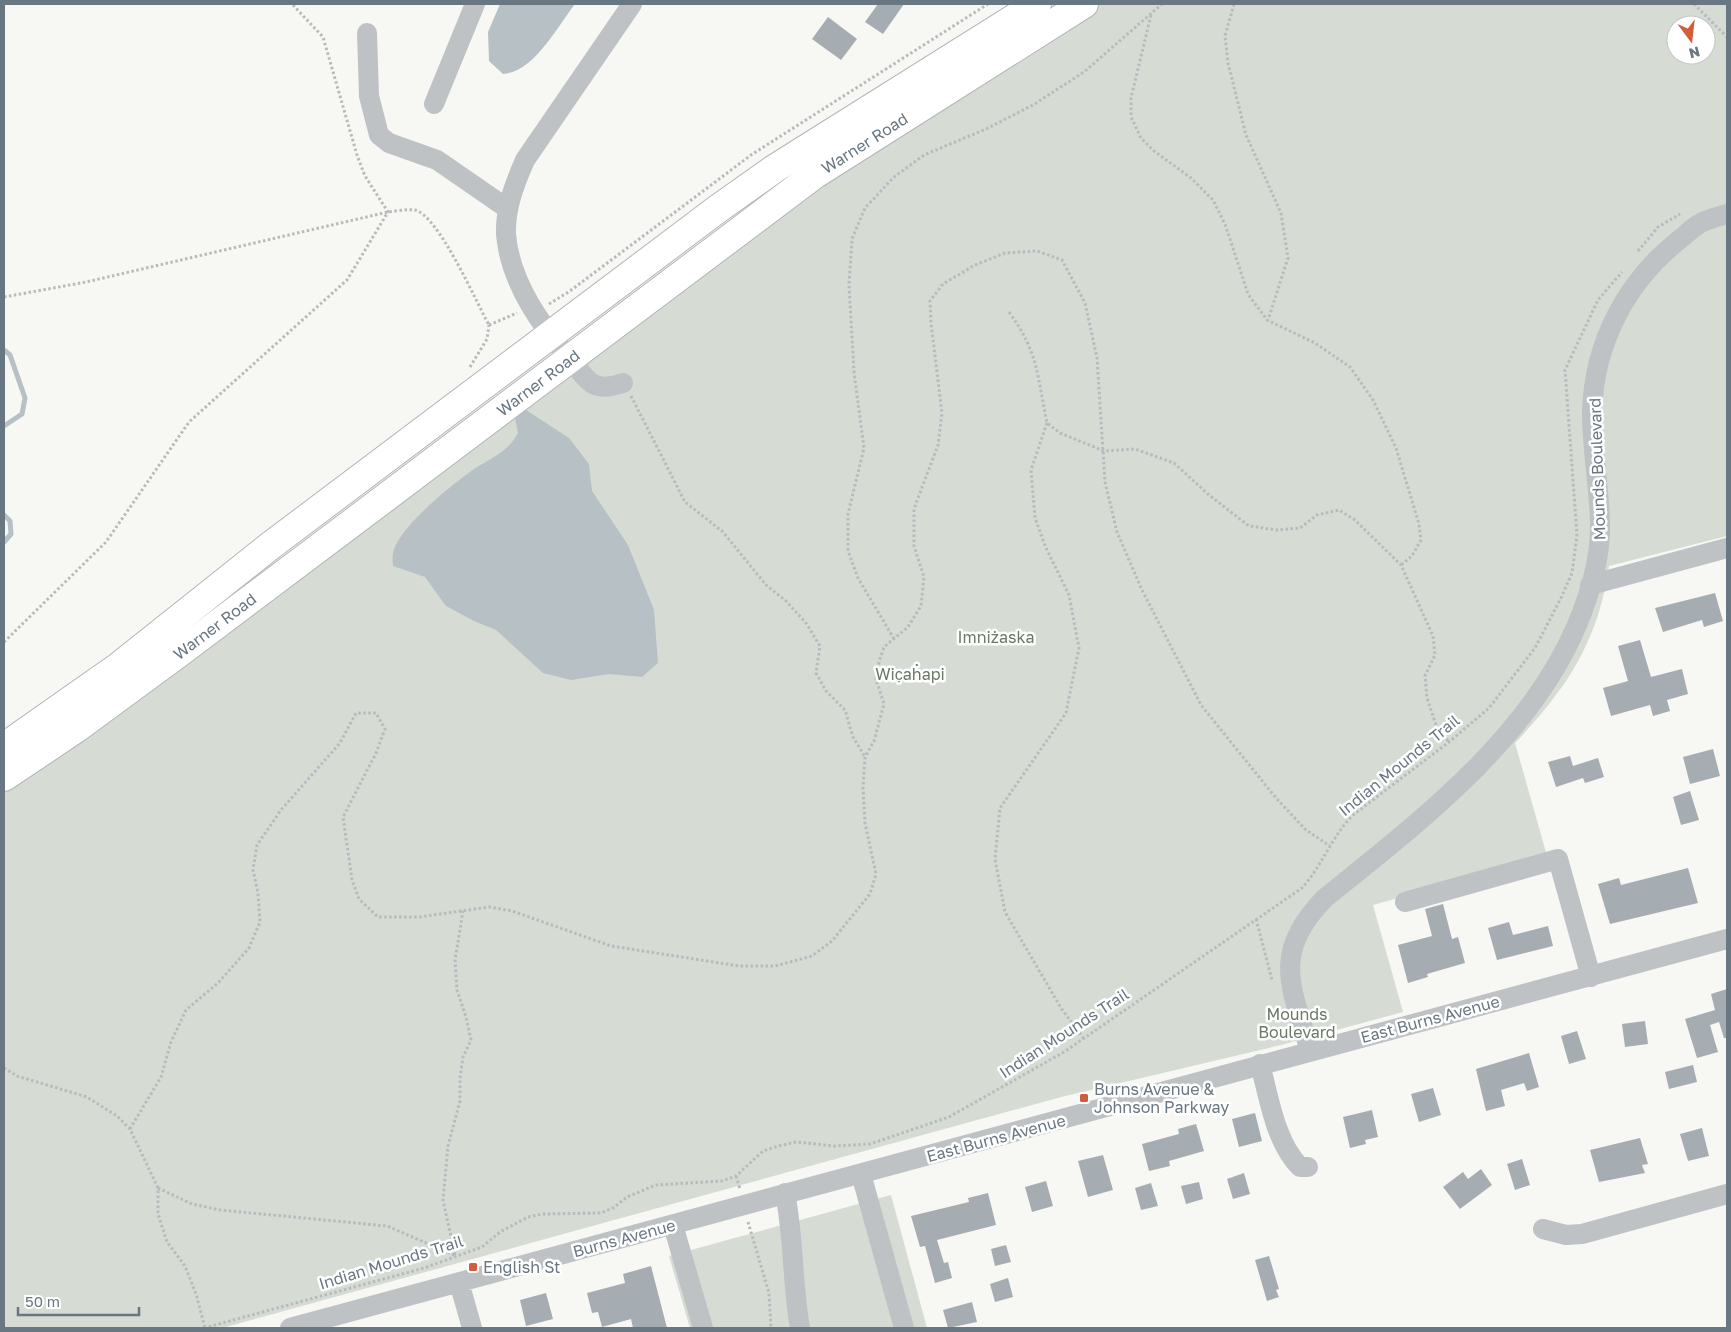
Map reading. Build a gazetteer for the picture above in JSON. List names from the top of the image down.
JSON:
{
  "streets": {
    "highway": ["Warner Road"],
    "street": ["Mounds Boulevard", "East Burns Avenue", "Burns Avenue"],
    "path": ["Indian Mounds Trail"]
  },
  "crossings": [
    ["Mounds Boulevard", "East Burns Avenue"],
    ["East Burns Avenue", "Burns Avenue"]
  ],
  "parks": ["Imniżaska", "Wic̣aḣapi", "Mounds Boulevard"],
  "places": {
    "transit": ["Burns Avenue & Johnson Parkway", "English St"]
  },
  "scale_bar": "50 m",
  "north": "bottom"
}
